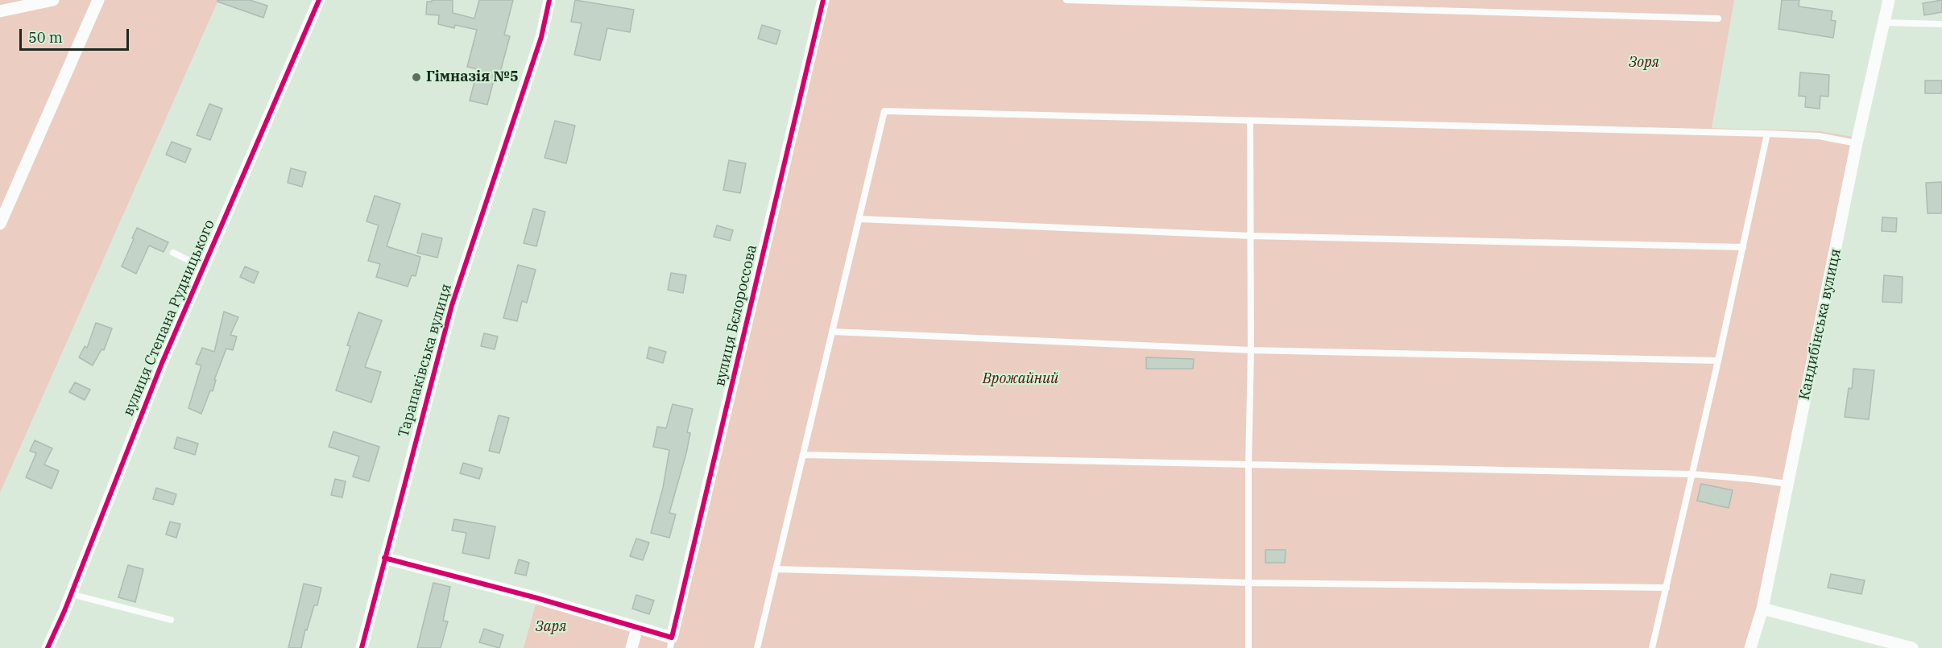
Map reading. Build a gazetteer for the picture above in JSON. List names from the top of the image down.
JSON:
{
  "streets": {
    "street": [
      "вулиця Бєлороссова",
      "вулиця Степана Рудницького",
      "Кандибінська вулиця",
      "Тарапаківська вулиця"
    ]
  },
  "parks": ["Зоря", "Врожайний", "Заря"],
  "places": ["Гімназія №5"],
  "scale_bar": "50 m"
}
